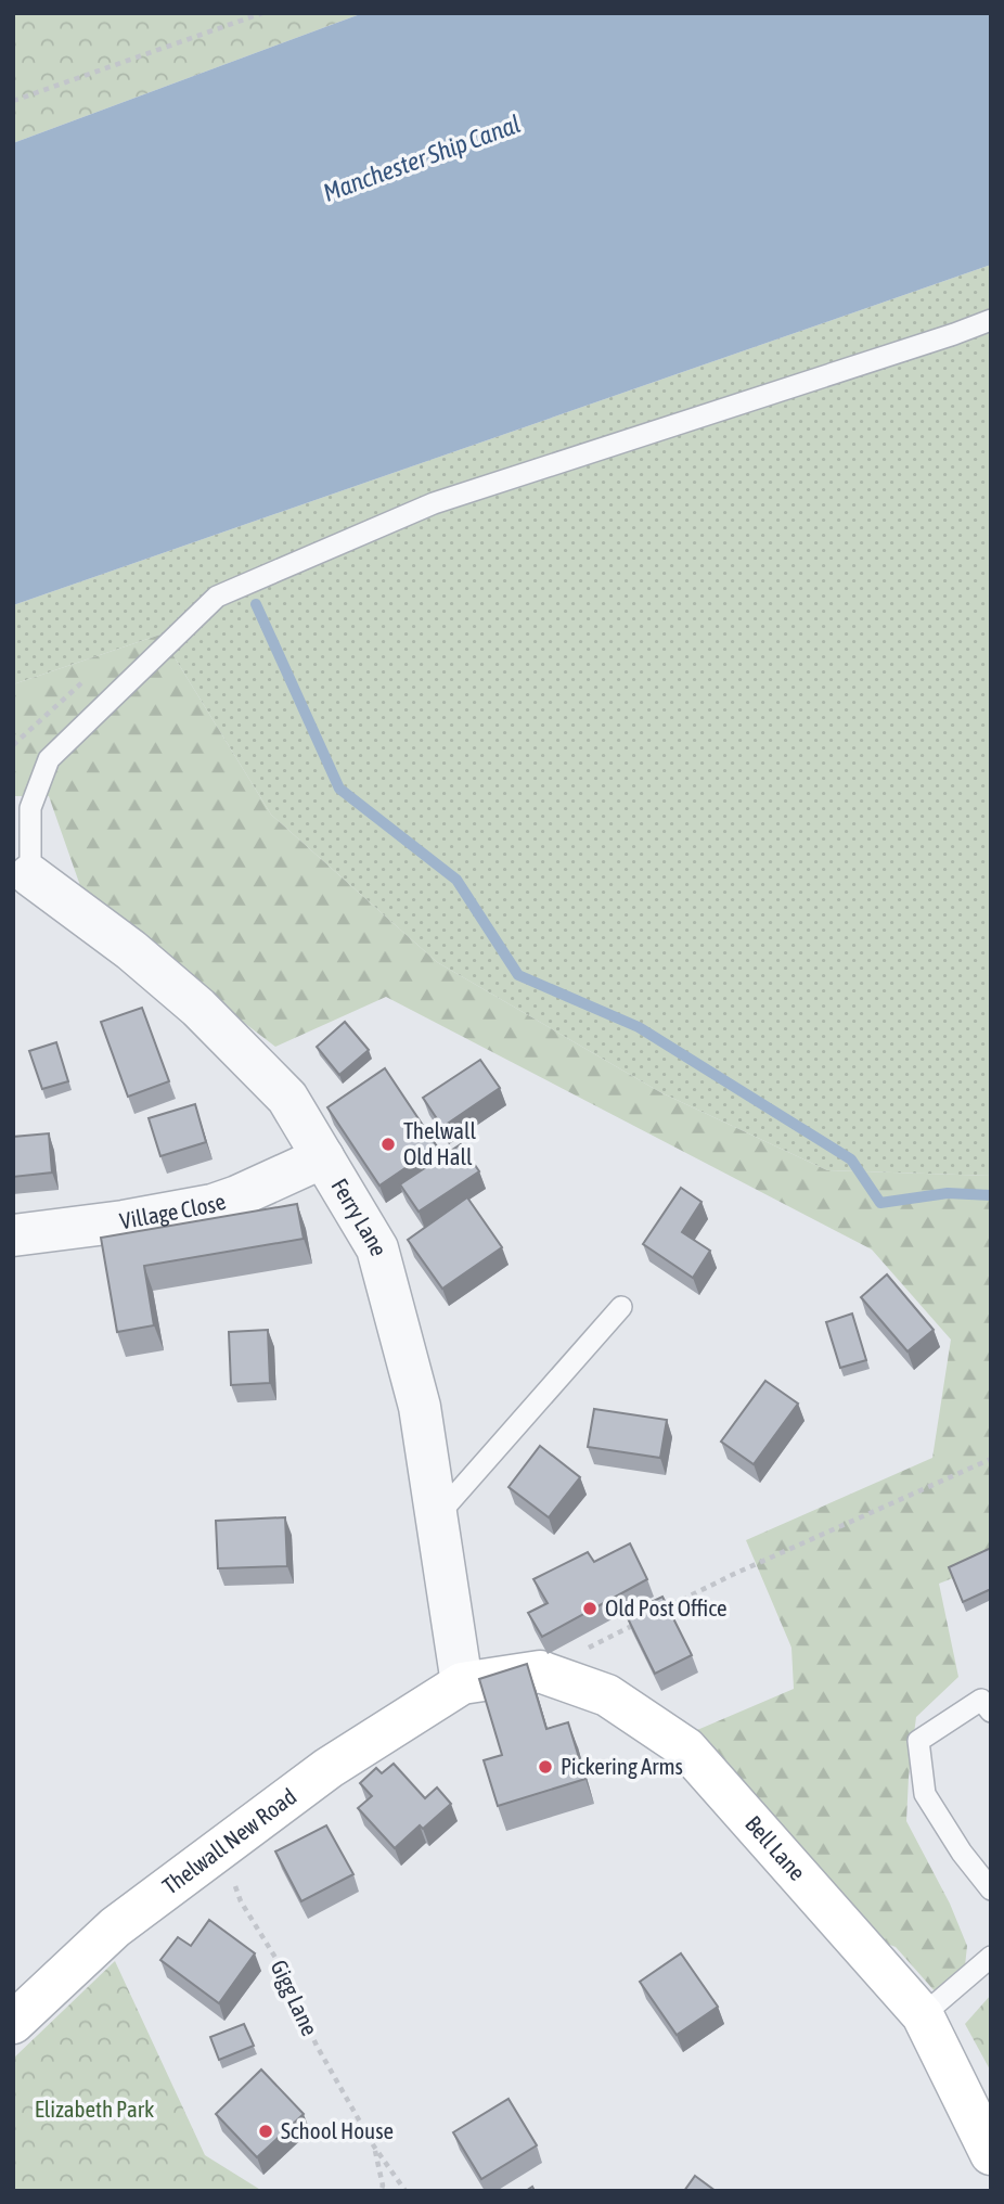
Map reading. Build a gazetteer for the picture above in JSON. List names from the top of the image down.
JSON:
{
  "streets": {
    "main road": ["Thelwall New Road", "Bell Lane"],
    "street": ["Village Close", "Ferry Lane"],
    "path": ["Gigg Lane"]
  },
  "crossings": [
    ["Village Close", "Ferry Lane"],
    ["Ferry Lane", "Thelwall New Road"],
    ["Ferry Lane", "Bell Lane"],
    ["Thelwall New Road", "Bell Lane"],
    ["Thelwall New Road", "Gigg Lane"]
  ],
  "water": ["Manchester Ship Canal"],
  "parks": ["Elizabeth Park"],
  "places": [
    "Thelwall Old Hall",
    "Old Post Office",
    "Pickering Arms",
    "School House"
  ]
}
